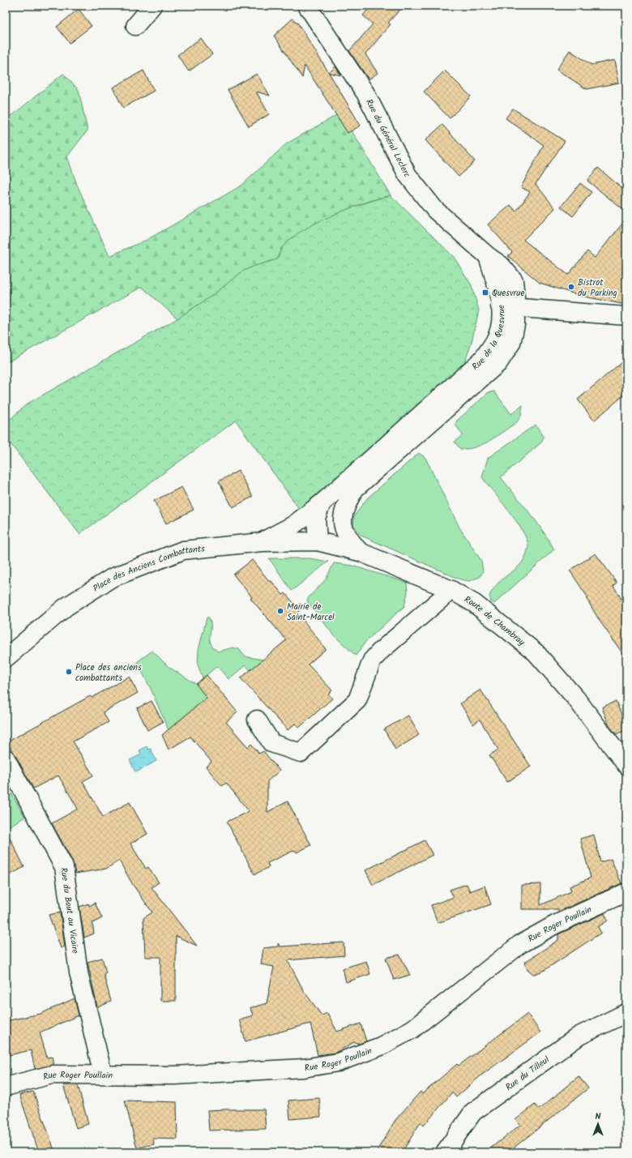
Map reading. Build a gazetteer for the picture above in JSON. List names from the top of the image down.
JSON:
{
  "streets": {
    "street": [
      "Rue du Général Leclerc",
      "Rue de la Quesvrue",
      "Place des Anciens Combattants",
      "Route de Chambray",
      "Rue du Bout au Vicaire",
      "Rue Roger Poullain",
      "Rue du Tilleul"
    ]
  },
  "crossings": [
    ["Rue du Général Leclerc", "Rue de la Quesvrue"],
    ["Rue de la Quesvrue", "Place des Anciens Combattants"],
    ["Rue de la Quesvrue", "Route de Chambray"],
    ["Place des Anciens Combattants", "Route de Chambray"],
    ["Rue du Bout au Vicaire", "Rue Roger Poullain"]
  ],
  "places": {
    "other": ["Bistrot du Parking", "Mairie de Saint-Marcel", "Place des anciens combattants"],
    "transit": ["Quesvrue"]
  },
  "north": "top"
}
